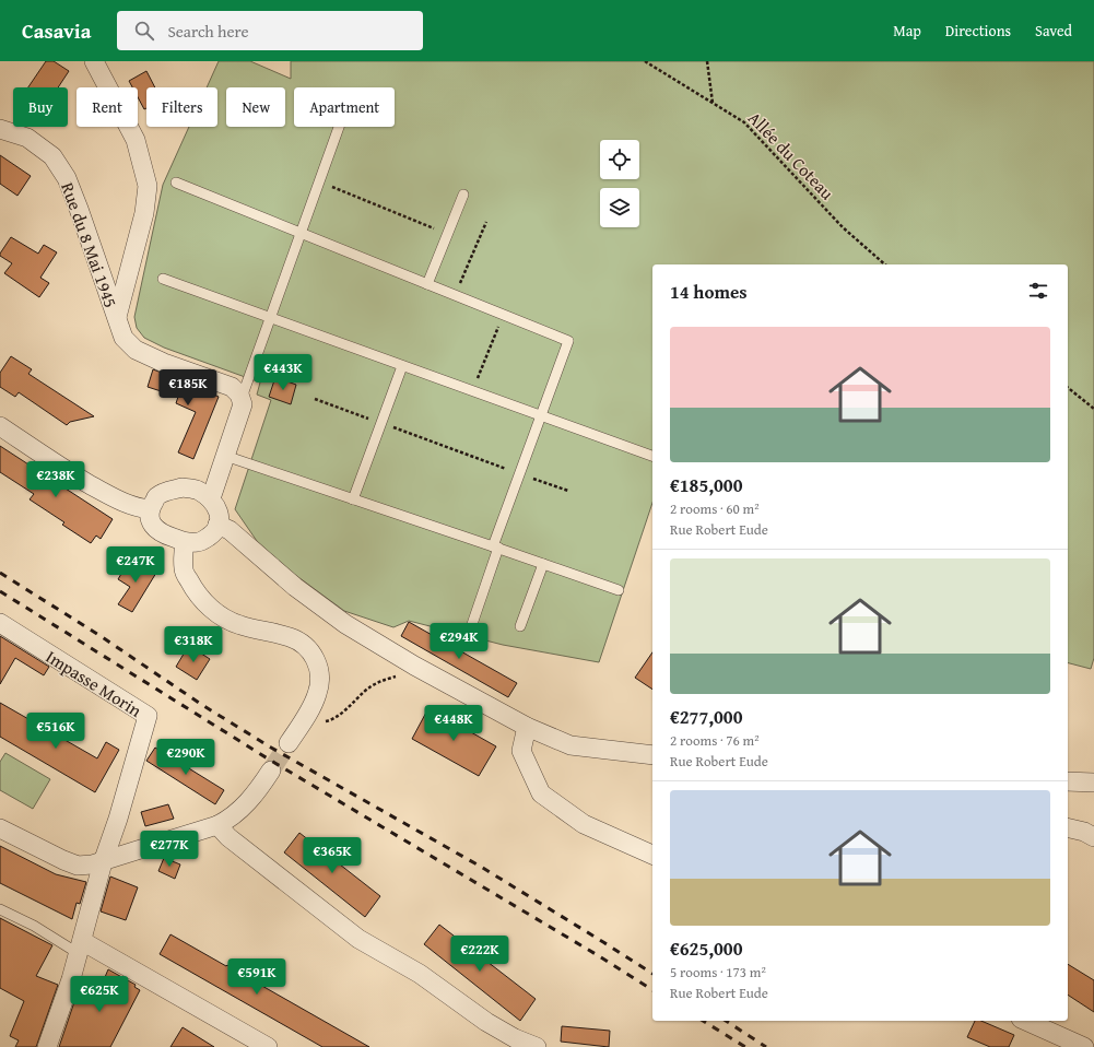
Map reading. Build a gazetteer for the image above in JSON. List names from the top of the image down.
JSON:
{
  "streets": {
    "street": ["Rue du 8 Mai 1945", "Impasse Morin"],
    "path": ["Allée du Coteau"]
  },
  "page": {
    "header": "Casavia",
    "search": "Search here",
    "nav": ["Map", "Directions", "Saved"],
    "chip": [
      "Buy",
      "Rent",
      "Filters",
      "New",
      "Apartment"
    ],
    "heading": "14 homes",
    "list": [
      {
        "name": "€185,000",
        "note": "2 rooms · 60 m² · Rue Robert Eude"
      },
      {
        "name": "€277,000",
        "note": "2 rooms · 76 m² · Rue Robert Eude"
      },
      {
        "name": "€625,000",
        "note": "5 rooms · 173 m² · Rue Robert Eude"
      }
    ],
    "price": [
      "€443K",
      "€185K",
      "€238K",
      "€247K",
      "€294K",
      "€318K",
      "€448K",
      "€516K",
      "€290K",
      "€277K",
      "€365K",
      "€222K",
      "€591K",
      "€625K"
    ]
  }
}
